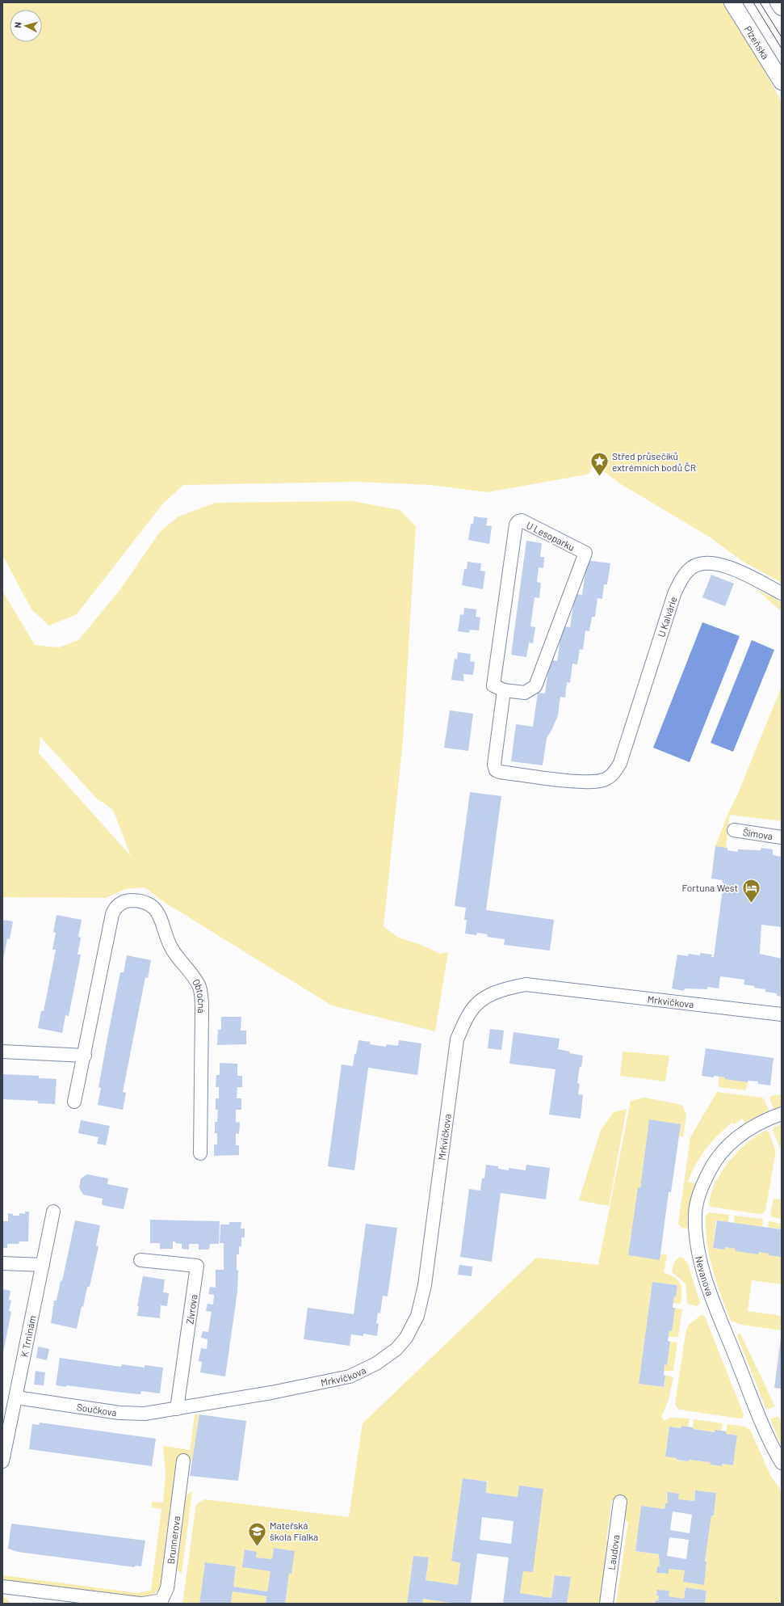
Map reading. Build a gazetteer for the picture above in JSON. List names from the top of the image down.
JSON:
{
  "streets": {
    "main road": ["Plzeňská"],
    "street": [
      "U Lesoparku",
      "U Kalvárie",
      "Šímova",
      "Obtočná",
      "Mrkvičkova",
      "Nevanova",
      "Zívrova",
      "K Trninám",
      "Součkova",
      "Brunnerova",
      "Laudova"
    ]
  },
  "crossings": [
    ["U Lesoparku", "U Kalvárie"],
    ["Mrkvičkova", "Zívrova"],
    ["Mrkvičkova", "Součkova"],
    ["Zívrova", "Součkova"],
    ["K Trninám", "Součkova"]
  ],
  "places": {
    "place": ["Střed průsečíků extrémních bodů ČR"],
    "hotel": ["Fortuna West"],
    "school or university": ["Mateřská škola Fialka"]
  },
  "north": "left"
}
